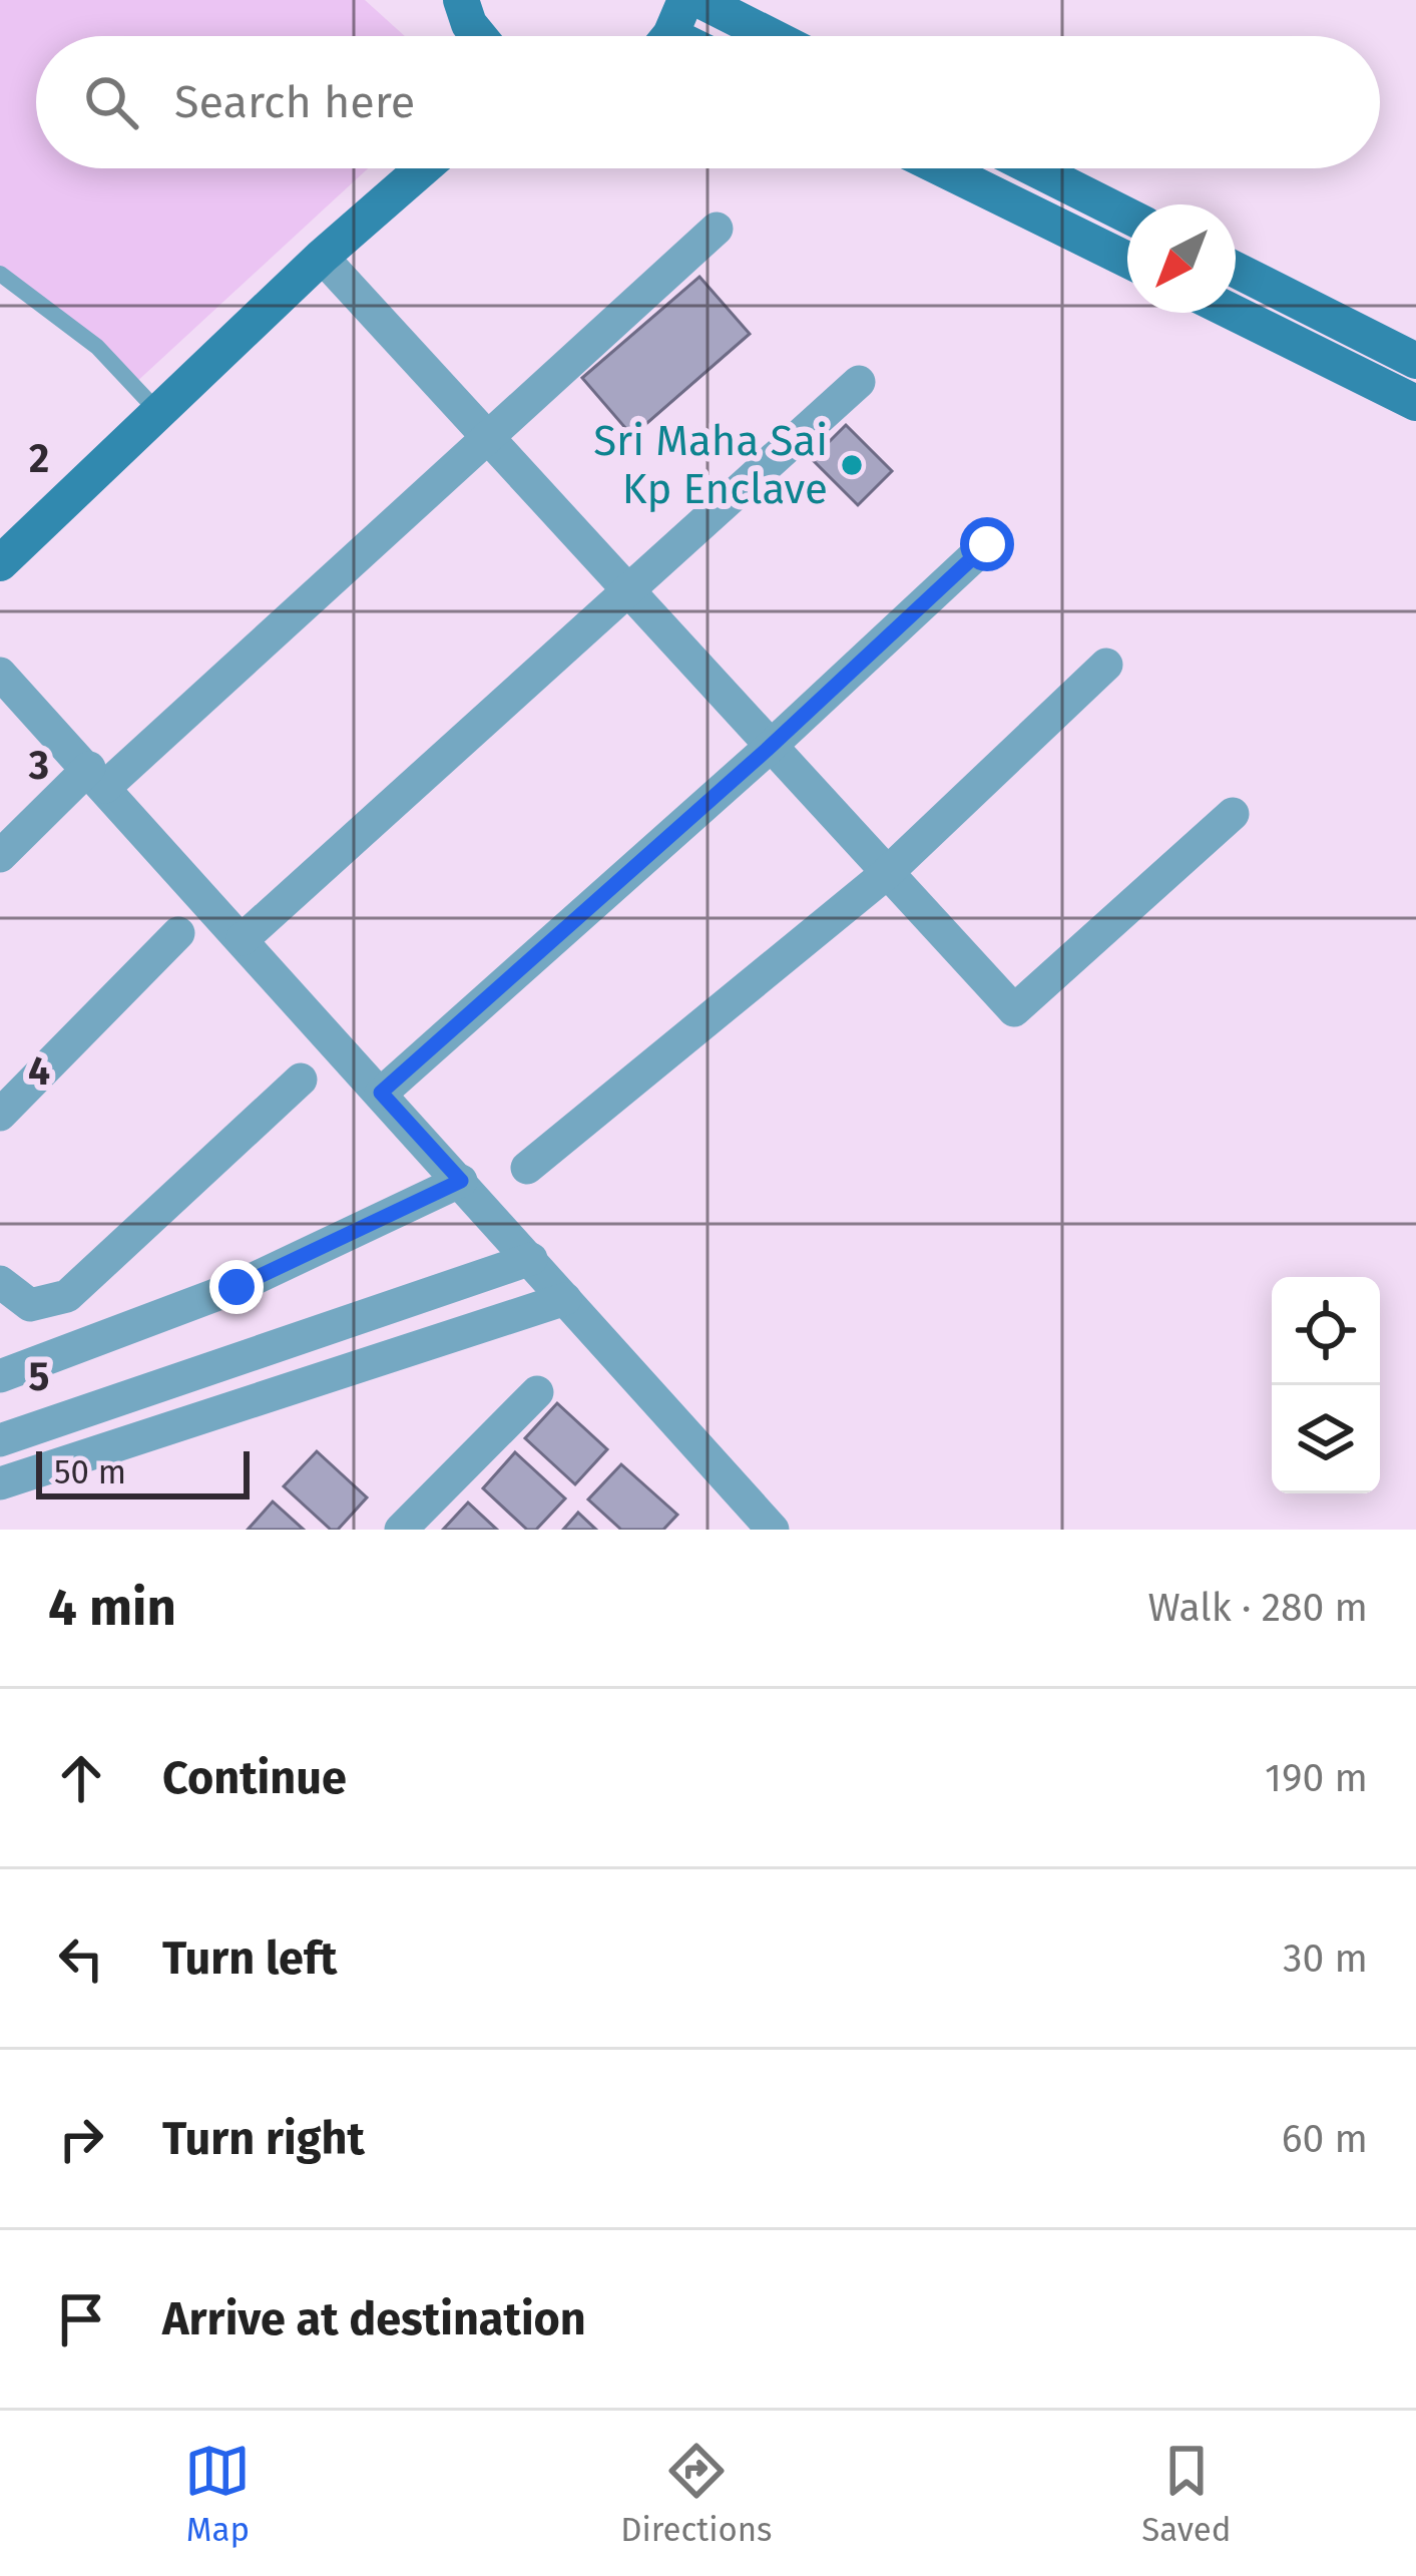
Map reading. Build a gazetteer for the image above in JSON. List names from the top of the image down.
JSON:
{
  "places": ["Sri Maha Sai Kp Enclave"],
  "scale_bar": "50 m",
  "north": "bottom left",
  "page": {
    "search": "Search here",
    "scale": "50 m",
    "heading": ["4 min", "Walk · 280 m"],
    "list": [
      ["Continue", "190 m"],
      ["Turn left", "30 m"],
      ["Turn right", "60 m"],
      "Arrive at destination"
    ],
    "nav": ["Map", "Directions", "Saved"]
  },
  "grid": {
    "rows": [
      "2",
      "3",
      "4",
      "5"
    ]
  }
}
